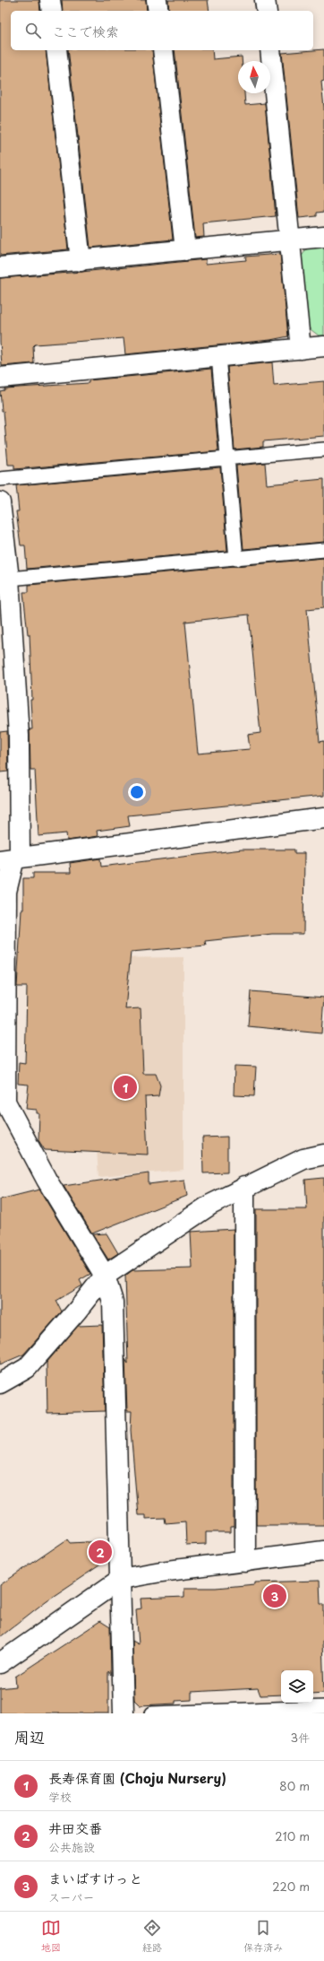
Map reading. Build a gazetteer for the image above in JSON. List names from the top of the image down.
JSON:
{
  "north": "top",
  "page": {
    "search": "ここで検索",
    "pins": ["1", "2", "3"],
    "heading": ["周辺", "3件"],
    "list": [
      {
        "mark": "1",
        "name": "長寿保育園 (Choju Nursery)",
        "note": "学校",
        "value": "80 m"
      },
      {
        "mark": "2",
        "name": "井田交番",
        "note": "公共施設",
        "value": "210 m"
      },
      {
        "mark": "3",
        "name": "まいばすけっと",
        "note": "スーパー",
        "value": "220 m"
      }
    ],
    "nav": ["地図", "経路", "保存済み"]
  }
}
